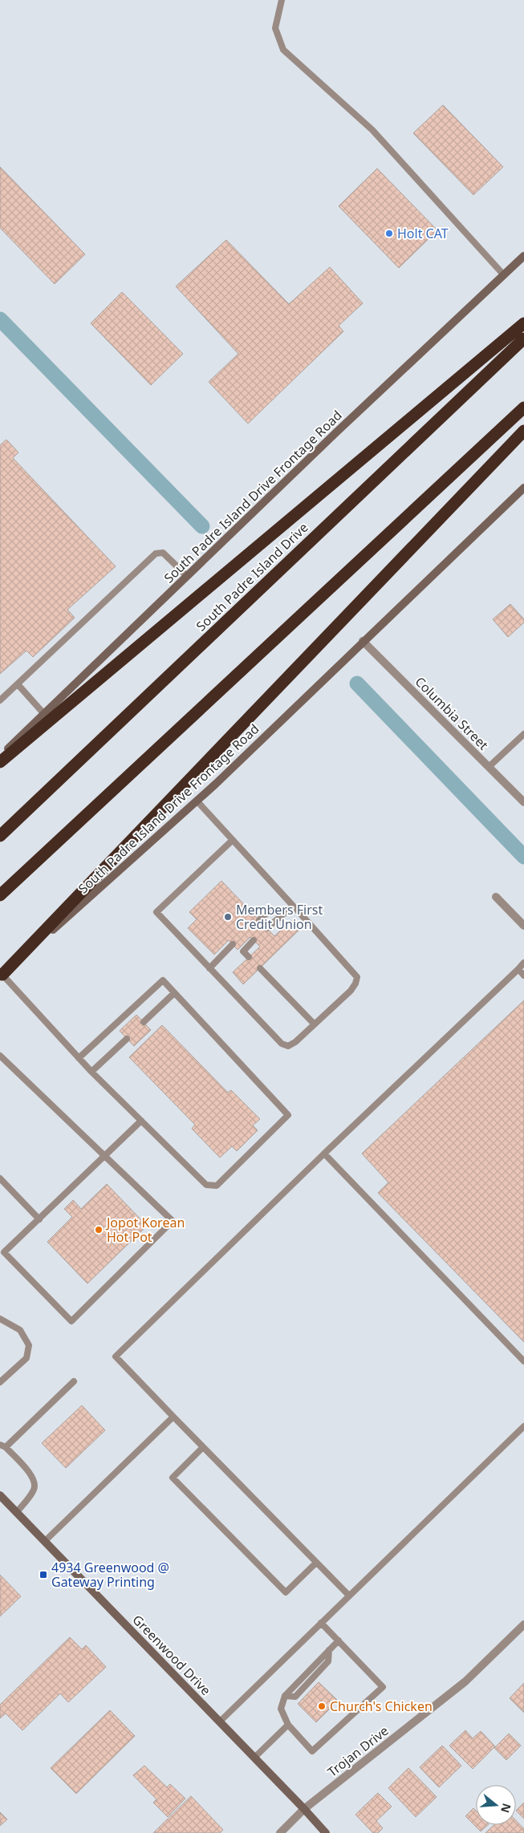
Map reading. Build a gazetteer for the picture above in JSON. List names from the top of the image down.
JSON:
{
  "streets": {
    "highway": ["South Padre Island Drive"],
    "main road": ["South Padre Island Drive Frontage Road", "Greenwood Drive"],
    "street": ["Columbia Street", "Trojan Drive"]
  },
  "crossings": [
    ["South Padre Island Drive Frontage Road", "Columbia Street"],
    ["Greenwood Drive", "Trojan Drive"]
  ],
  "places": {
    "other": [
      "Holt CAT",
      "Members First Credit Union",
      "Jopot Korean Hot Pot",
      "Church's Chicken"
    ],
    "transit": ["4934 Greenwood @ Gateway Printing"]
  },
  "north": "right"
}
